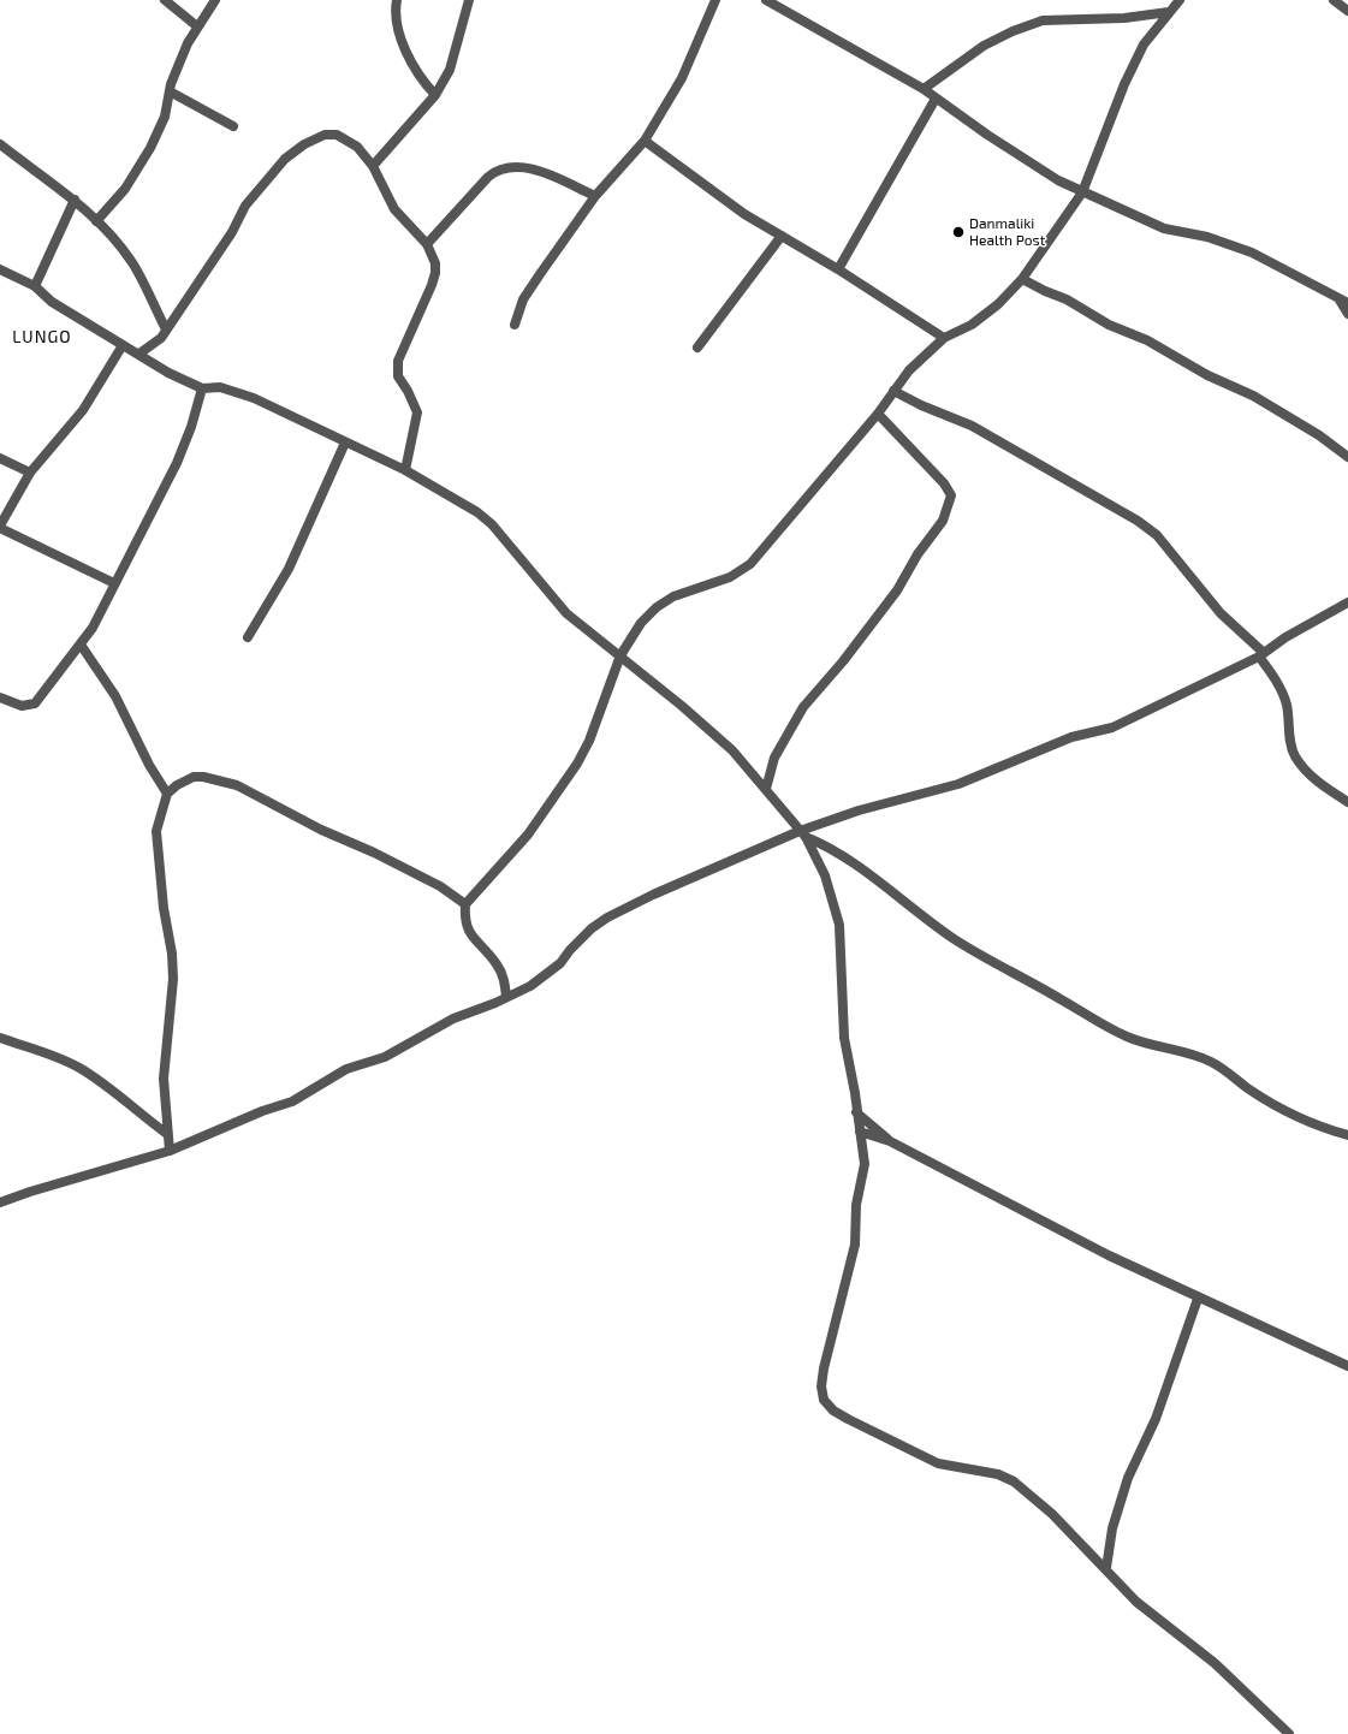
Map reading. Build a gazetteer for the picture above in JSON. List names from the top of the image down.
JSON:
{
  "districts": ["LUNGO"],
  "places": ["Danmaliki Health Post"]
}
